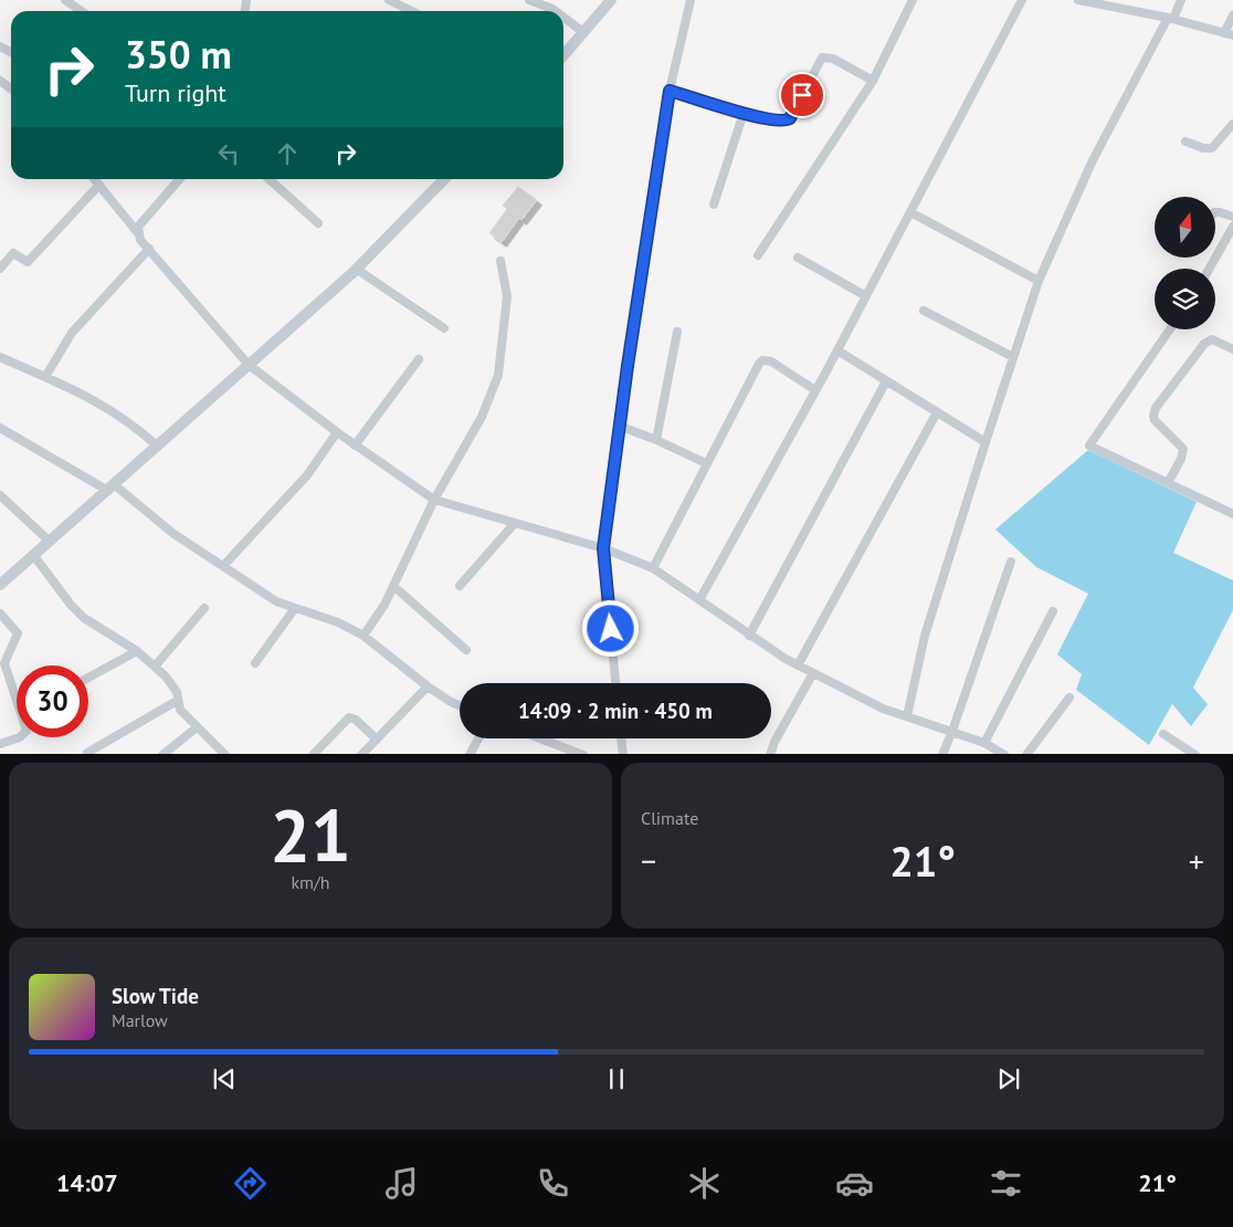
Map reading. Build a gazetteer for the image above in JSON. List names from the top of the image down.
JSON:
{
  "north": "top",
  "page": {
    "turn": ["350 m", "Turn right"],
    "limit": "30",
    "trip": "14:09 · 2 min · 450 m",
    "tile": [
      ["21", "km/h"],
      "Climate"
    ],
    "heat": ["−", "21°", "+"],
    "song": ["Slow Tide", "Marlow"],
    "tabs": ["14:07", "21°"]
  }
}
